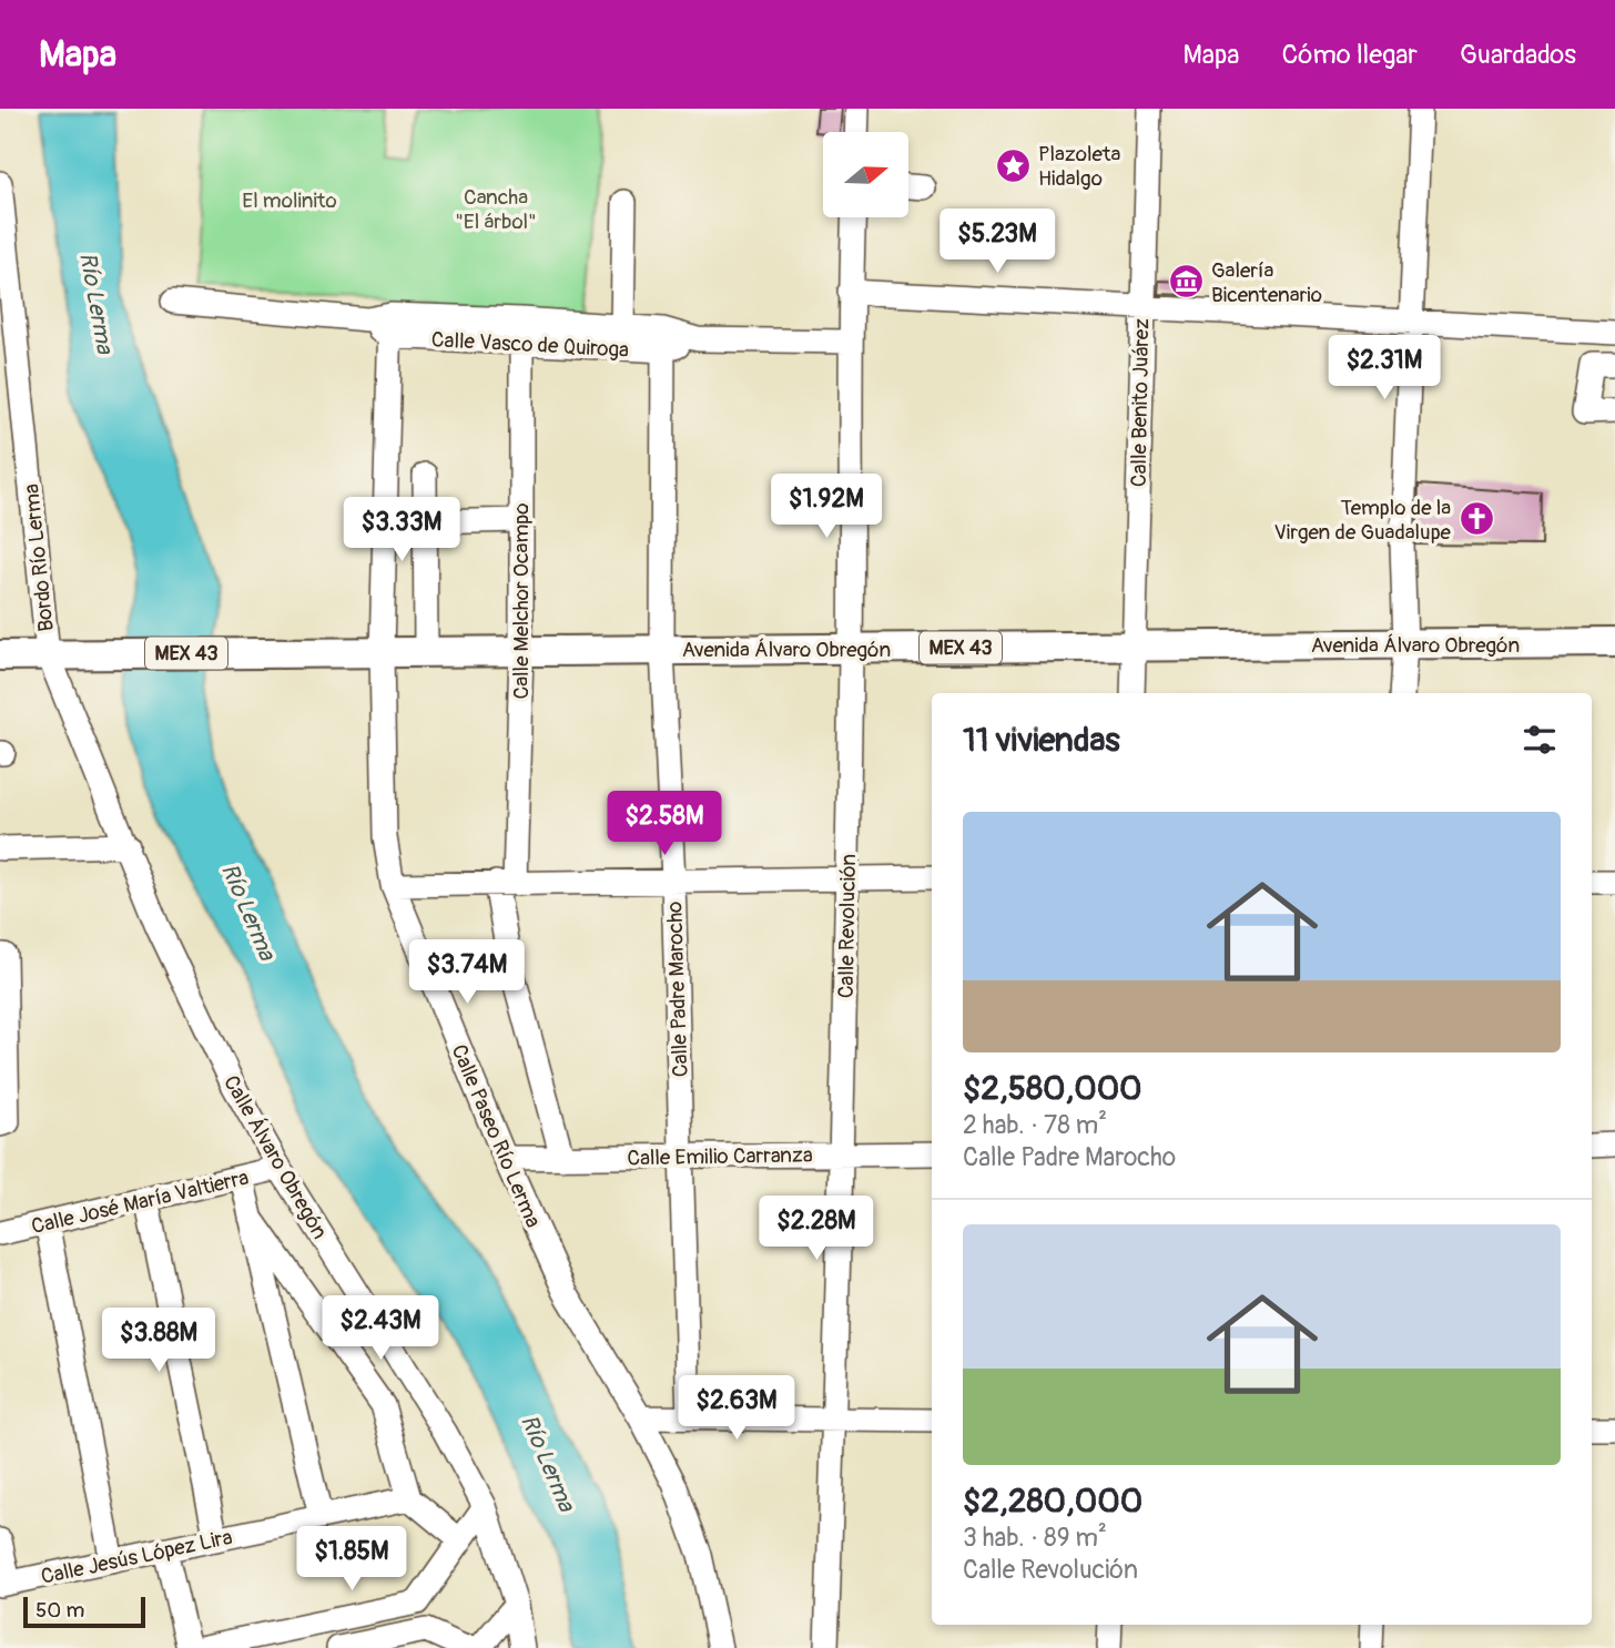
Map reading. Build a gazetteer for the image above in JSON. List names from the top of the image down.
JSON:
{
  "streets": {
    "main road": ["Avenida Álvaro Obregón", "MEX 43"],
    "street": [
      "Calle Vasco de Quiroga",
      "Calle Benito Juárez",
      "Bordo Río Lerma",
      "Calle Melchor Ocampo",
      "Calle Revolución",
      "Calle Padre Marocho",
      "Calle Paseo Río Lerma",
      "Calle Emilio Carranza",
      "Calle Álvaro Obregón",
      "Calle José María Valtierra",
      "Calle Jesús López Lira"
    ]
  },
  "crossings": [
    ["Calle Vasco de Quiroga", "Calle Melchor Ocampo"],
    ["Calle Vasco de Quiroga", "Calle Revolución"],
    ["Calle Vasco de Quiroga", "Calle Padre Marocho"],
    ["Calle Vasco de Quiroga", "Calle Paseo Río Lerma"],
    ["Calle Benito Juárez", "Avenida Álvaro Obregón"],
    ["Bordo Río Lerma", "Avenida Álvaro Obregón"],
    ["Bordo Río Lerma", "Calle Álvaro Obregón"],
    ["Calle Melchor Ocampo", "Avenida Álvaro Obregón"],
    ["Calle Melchor Ocampo", "Calle Emilio Carranza"],
    ["Avenida Álvaro Obregón", "Calle Revolución"],
    ["Avenida Álvaro Obregón", "Calle Padre Marocho"],
    ["Avenida Álvaro Obregón", "Calle Paseo Río Lerma"],
    ["Avenida Álvaro Obregón", "Calle Álvaro Obregón"],
    ["Calle Revolución", "Calle Emilio Carranza"],
    ["Calle Padre Marocho", "Calle Emilio Carranza"],
    ["Calle Paseo Río Lerma", "Calle Emilio Carranza"],
    ["Calle Álvaro Obregón", "Calle José María Valtierra"]
  ],
  "water": ["Río Lerma"],
  "parks": ["Cancha \"El árbol\"", "El molinito"],
  "places": {
    "place": ["Plazoleta Hidalgo"],
    "museum": ["Galería Bicentenario"],
    "church": ["Templo de la Virgen de Guadalupe"]
  },
  "scale_bar": "50 m",
  "north": "right",
  "page": {
    "header": "Mapa",
    "nav": ["Mapa", "Cómo llegar", "Guardados"],
    "price": [
      "$5.23M",
      "$2.31M",
      "$1.92M",
      "$3.33M",
      "$2.58M",
      "$3.74M",
      "$2.28M",
      "$2.43M",
      "$3.88M",
      "$2.63M",
      "$1.85M"
    ],
    "heading": "11 viviendas",
    "list": [
      {
        "name": "$2,580,000",
        "note": "2 hab. · 78 m² · Calle Padre Marocho"
      },
      {
        "name": "$2,280,000",
        "note": "3 hab. · 89 m² · Calle Revolución"
      }
    ],
    "scale": "50 m"
  }
}
